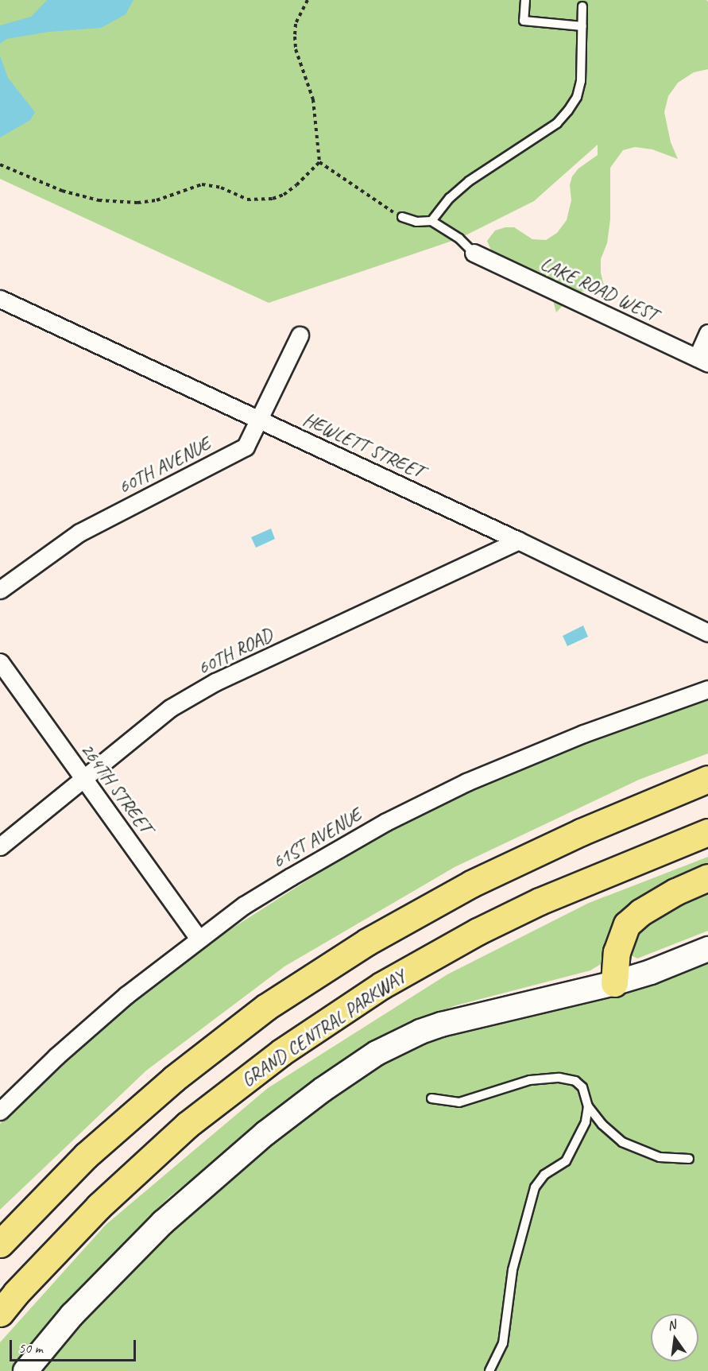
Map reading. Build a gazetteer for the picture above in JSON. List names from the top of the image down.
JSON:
{
  "streets": {
    "highway": ["GRAND CENTRAL PARKWAY"],
    "street": [
      "LAKE ROAD WEST",
      "HEWLETT STREET",
      "60TH AVENUE",
      "60TH ROAD",
      "264TH STREET",
      "61ST AVENUE"
    ]
  },
  "crossings": [
    ["HEWLETT STREET", "60TH AVENUE"],
    ["HEWLETT STREET", "60TH ROAD"],
    ["60TH ROAD", "264TH STREET"],
    ["264TH STREET", "61ST AVENUE"]
  ],
  "scale_bar": "50 m",
  "north": "top"
}
